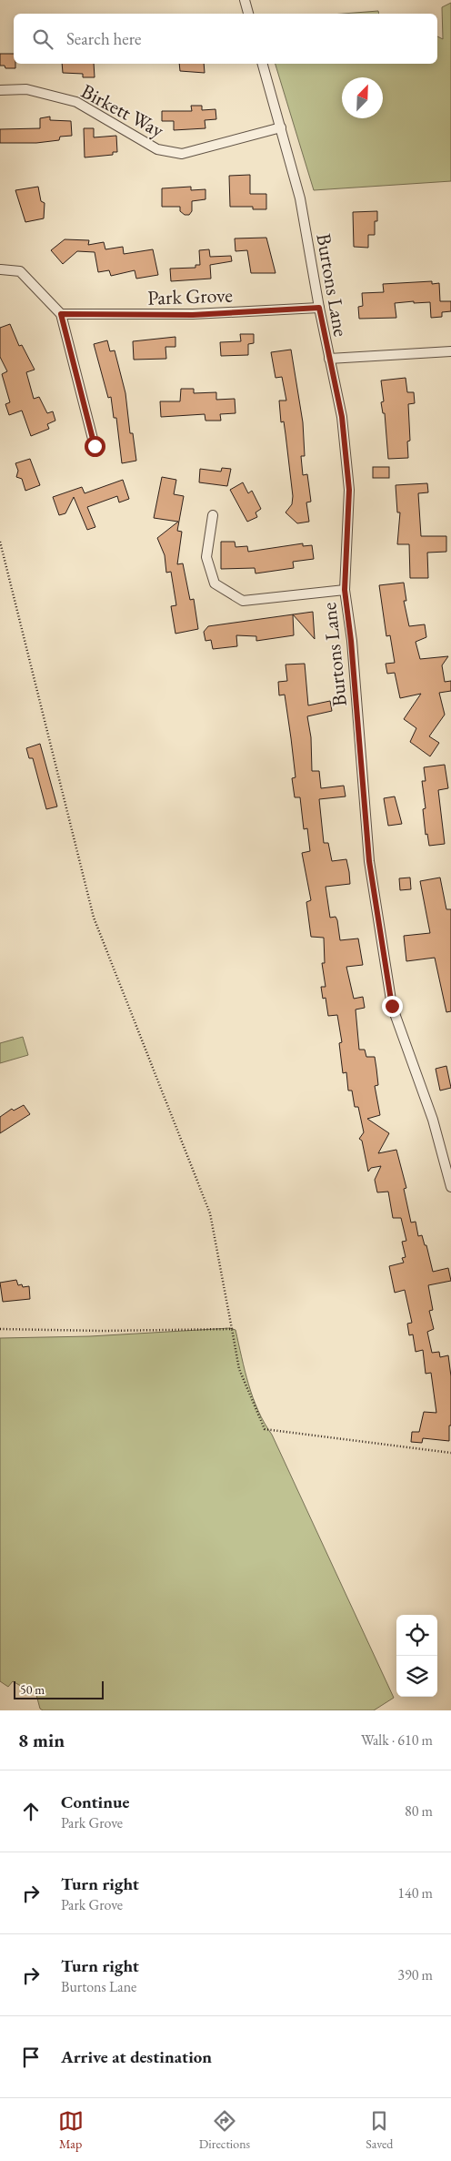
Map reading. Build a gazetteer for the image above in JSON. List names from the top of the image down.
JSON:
{
  "streets": {
    "street": ["Birkett Way", "Burtons Lane", "Park Grove"]
  },
  "crossings": [
    ["Birkett Way", "Burtons Lane"],
    ["Burtons Lane", "Park Grove"]
  ],
  "scale_bar": "50 m",
  "north": "top right",
  "page": {
    "search": "Search here",
    "scale": "50 m",
    "heading": ["8 min", "Walk · 610 m"],
    "list": [
      ["Continue", "Park Grove", "80 m"],
      ["Turn right", "Park Grove", "140 m"],
      ["Turn right", "Burtons Lane", "390 m"],
      "Arrive at destination"
    ],
    "nav": ["Map", "Directions", "Saved"]
  }
}
